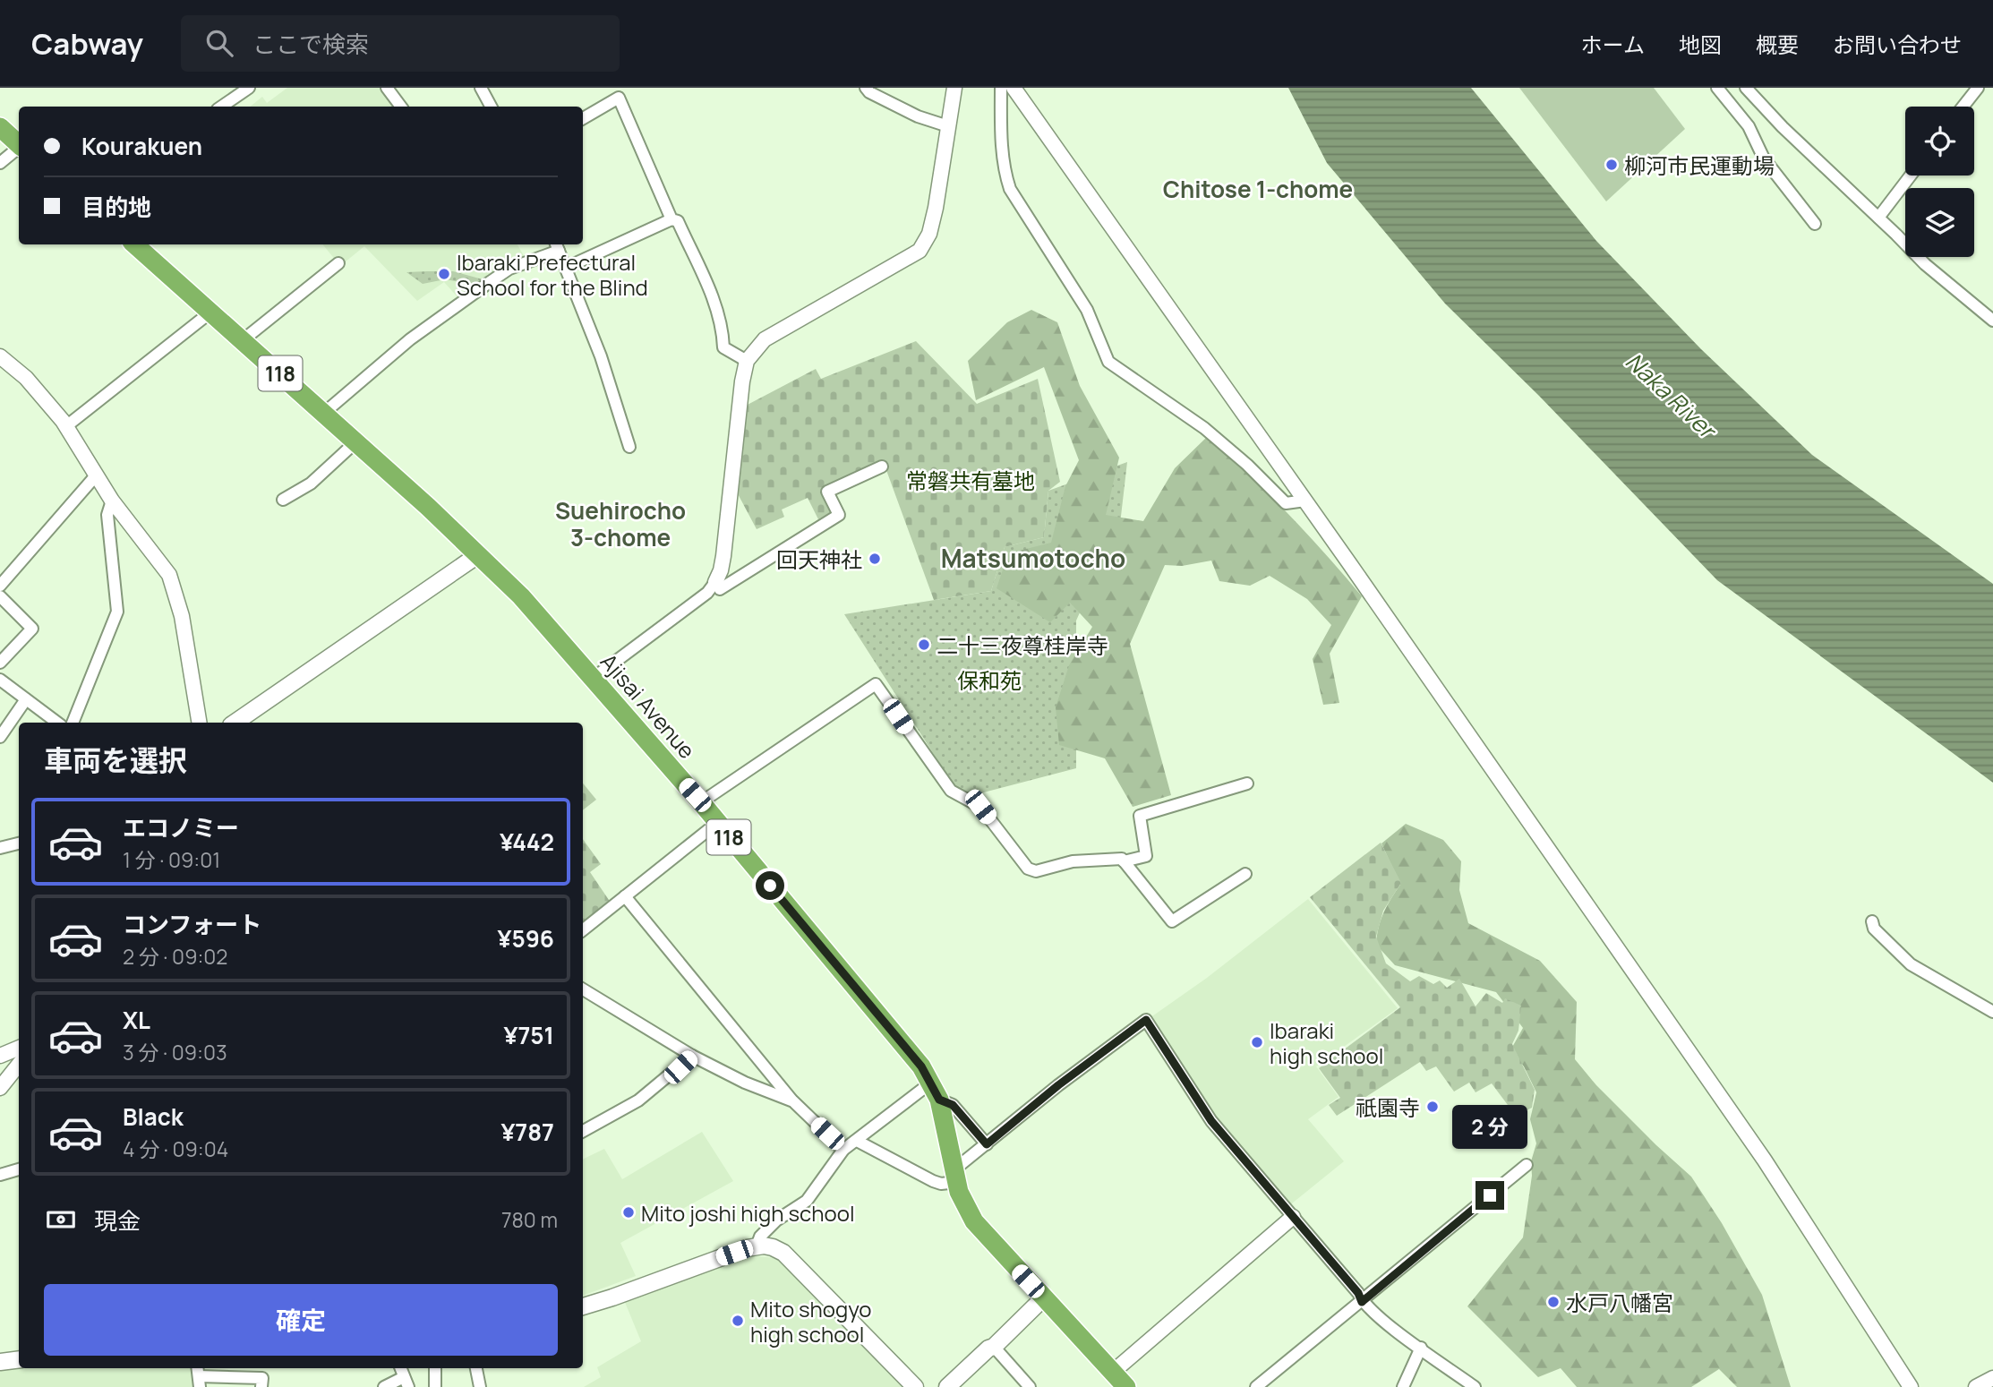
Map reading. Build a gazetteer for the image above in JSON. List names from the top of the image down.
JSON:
{
  "streets": {
    "highway": ["118", "Ajisai Avenue"]
  },
  "districts": ["Chitose 1-chome", "Suehirocho 3-chome", "Matsumotocho"],
  "water": ["Naka River"],
  "parks": ["常磐共有墓地", "保和苑"],
  "places": [
    "柳河市民運動場",
    "Ibaraki Prefectural School for the Blind",
    "回天神社",
    "二十三夜尊桂岸寺",
    "Ibaraki high school",
    "祇園寺",
    "Mito joshi high school",
    "水戸八幡宮",
    "Mito shogyo high school"
  ],
  "page": {
    "header": "Cabway",
    "search": "ここで検索",
    "nav": [
      "ホーム",
      "地図",
      "概要",
      "お問い合わせ"
    ],
    "banner": ["Kourakuen", "目的地"],
    "heading": "車両を選択",
    "list": [
      {
        "name": "エコノミー",
        "note": "1 分 · 09:01",
        "value": "¥442"
      },
      {
        "name": "コンフォート",
        "note": "2 分 · 09:02",
        "value": "¥596"
      },
      {
        "name": "XL",
        "note": "3 分 · 09:03",
        "value": "¥751"
      },
      {
        "name": "Black",
        "note": "4 分 · 09:04",
        "value": "¥787"
      }
    ],
    "bubble": "2 分",
    "pay": ["現金", "780 m"],
    "buttons": "確定"
  }
}
